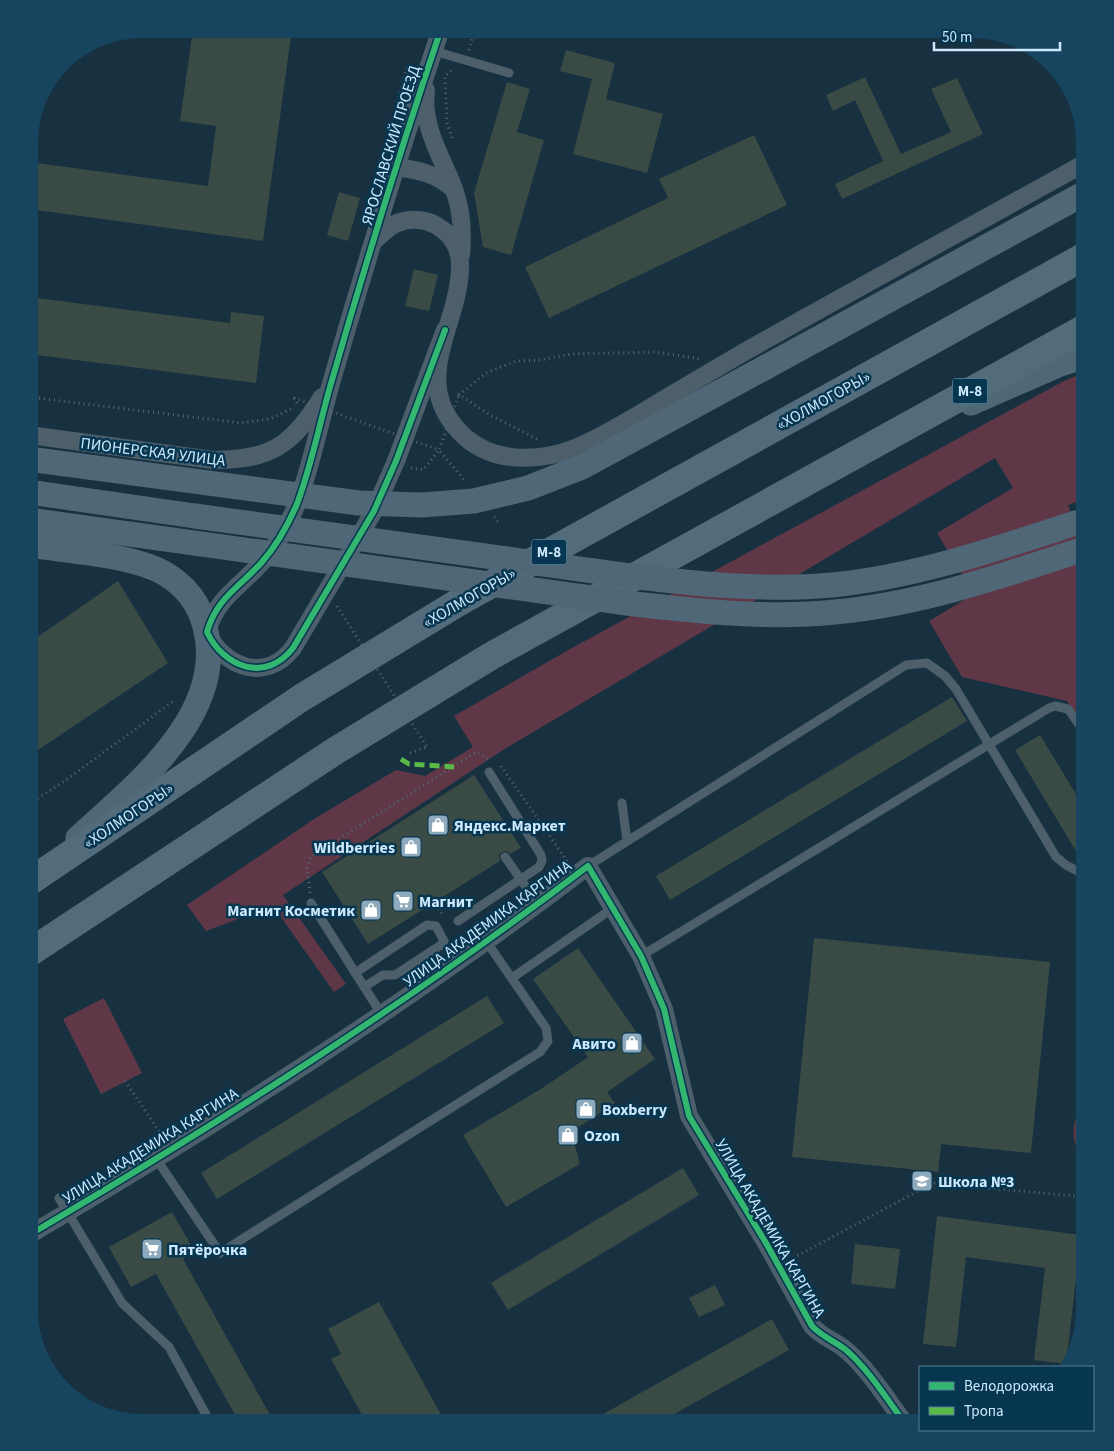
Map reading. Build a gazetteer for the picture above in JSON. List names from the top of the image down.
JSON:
{
  "streets": {
    "highway": ["М-8", "«ХОЛМОГОРЫ»"],
    "street": ["ЯРОСЛАВСКИЙ ПРОЕЗД", "ПИОНЕРСКАЯ УЛИЦА", "УЛИЦА АКАДЕМИКА КАРГИНА"]
  },
  "crossings": [
    ["ЯРОСЛАВСКИЙ ПРОЕЗД", "ПИОНЕРСКАЯ УЛИЦА"]
  ],
  "places": {
    "shop": [
      "Яндекс.Маркет",
      "Wildberries",
      "Магнит Косметик",
      "Авито",
      "Boxberry",
      "Ozon"
    ],
    "supermarket": ["Магнит", "Пятёрочка"],
    "school or university": ["Школа №3"]
  },
  "legend": ["Велодорожка", "Тропа"],
  "scale_bar": "50 m"
}
